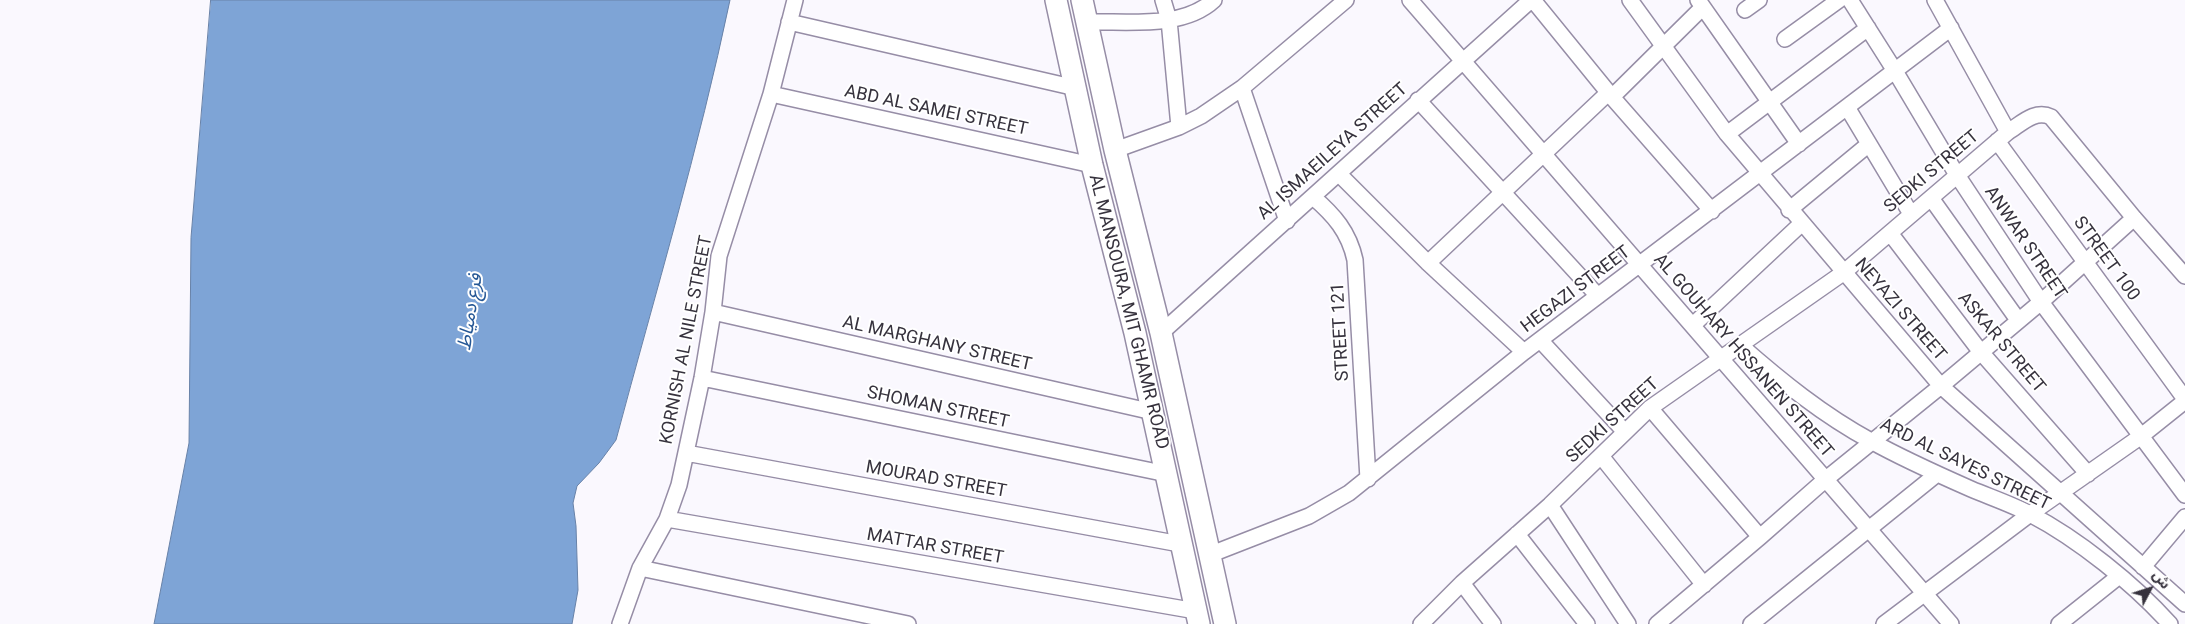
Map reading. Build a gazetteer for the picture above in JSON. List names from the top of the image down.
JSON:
{
  "streets": {
    "main road": ["AL MANSOURA, MIT GHAMR ROAD"],
    "street": [
      "ABD AL SAMEI STREET",
      "AL ISMAEILEYA STREET",
      "SEDKI STREET",
      "ANWAR STREET",
      "STREET 100",
      "HEGAZI STREET",
      "NEYAZI STREET",
      "STREET 121",
      "KORNISH AL NILE STREET",
      "ASKAR STREET",
      "AL MARGHANY STREET",
      "AL GOUHARY HSSANEN STREET",
      "SHOMAN STREET",
      "ARD AL SAYES STREET",
      "MOURAD STREET",
      "MATTAR STREET"
    ]
  },
  "crossings": [
    ["ABD AL SAMEI STREET", "AL MANSOURA, MIT GHAMR ROAD"],
    ["ABD AL SAMEI STREET", "KORNISH AL NILE STREET"],
    ["AL ISMAEILEYA STREET", "AL MANSOURA, MIT GHAMR ROAD"],
    ["AL ISMAEILEYA STREET", "STREET 121"],
    ["AL ISMAEILEYA STREET", "AL GOUHARY HSSANEN STREET"],
    ["SEDKI STREET", "ANWAR STREET"],
    ["SEDKI STREET", "STREET 100"],
    ["SEDKI STREET", "NEYAZI STREET"],
    ["SEDKI STREET", "ASKAR STREET"],
    ["SEDKI STREET", "AL GOUHARY HSSANEN STREET"],
    ["SEDKI STREET", "ARD AL SAYES STREET"],
    ["ANWAR STREET", "HEGAZI STREET"],
    ["STREET 100", "HEGAZI STREET"],
    ["HEGAZI STREET", "NEYAZI STREET"],
    ["HEGAZI STREET", "AL MANSOURA, MIT GHAMR ROAD"],
    ["HEGAZI STREET", "STREET 121"],
    ["HEGAZI STREET", "AL GOUHARY HSSANEN STREET"],
    ["AL MANSOURA, MIT GHAMR ROAD", "AL MARGHANY STREET"],
    ["AL MANSOURA, MIT GHAMR ROAD", "SHOMAN STREET"],
    ["AL MANSOURA, MIT GHAMR ROAD", "MOURAD STREET"],
    ["AL MANSOURA, MIT GHAMR ROAD", "MATTAR STREET"],
    ["KORNISH AL NILE STREET", "AL MARGHANY STREET"],
    ["KORNISH AL NILE STREET", "SHOMAN STREET"],
    ["KORNISH AL NILE STREET", "MOURAD STREET"],
    ["KORNISH AL NILE STREET", "MATTAR STREET"]
  ],
  "water": ["فرع دمياط"],
  "north": "top right"
}
